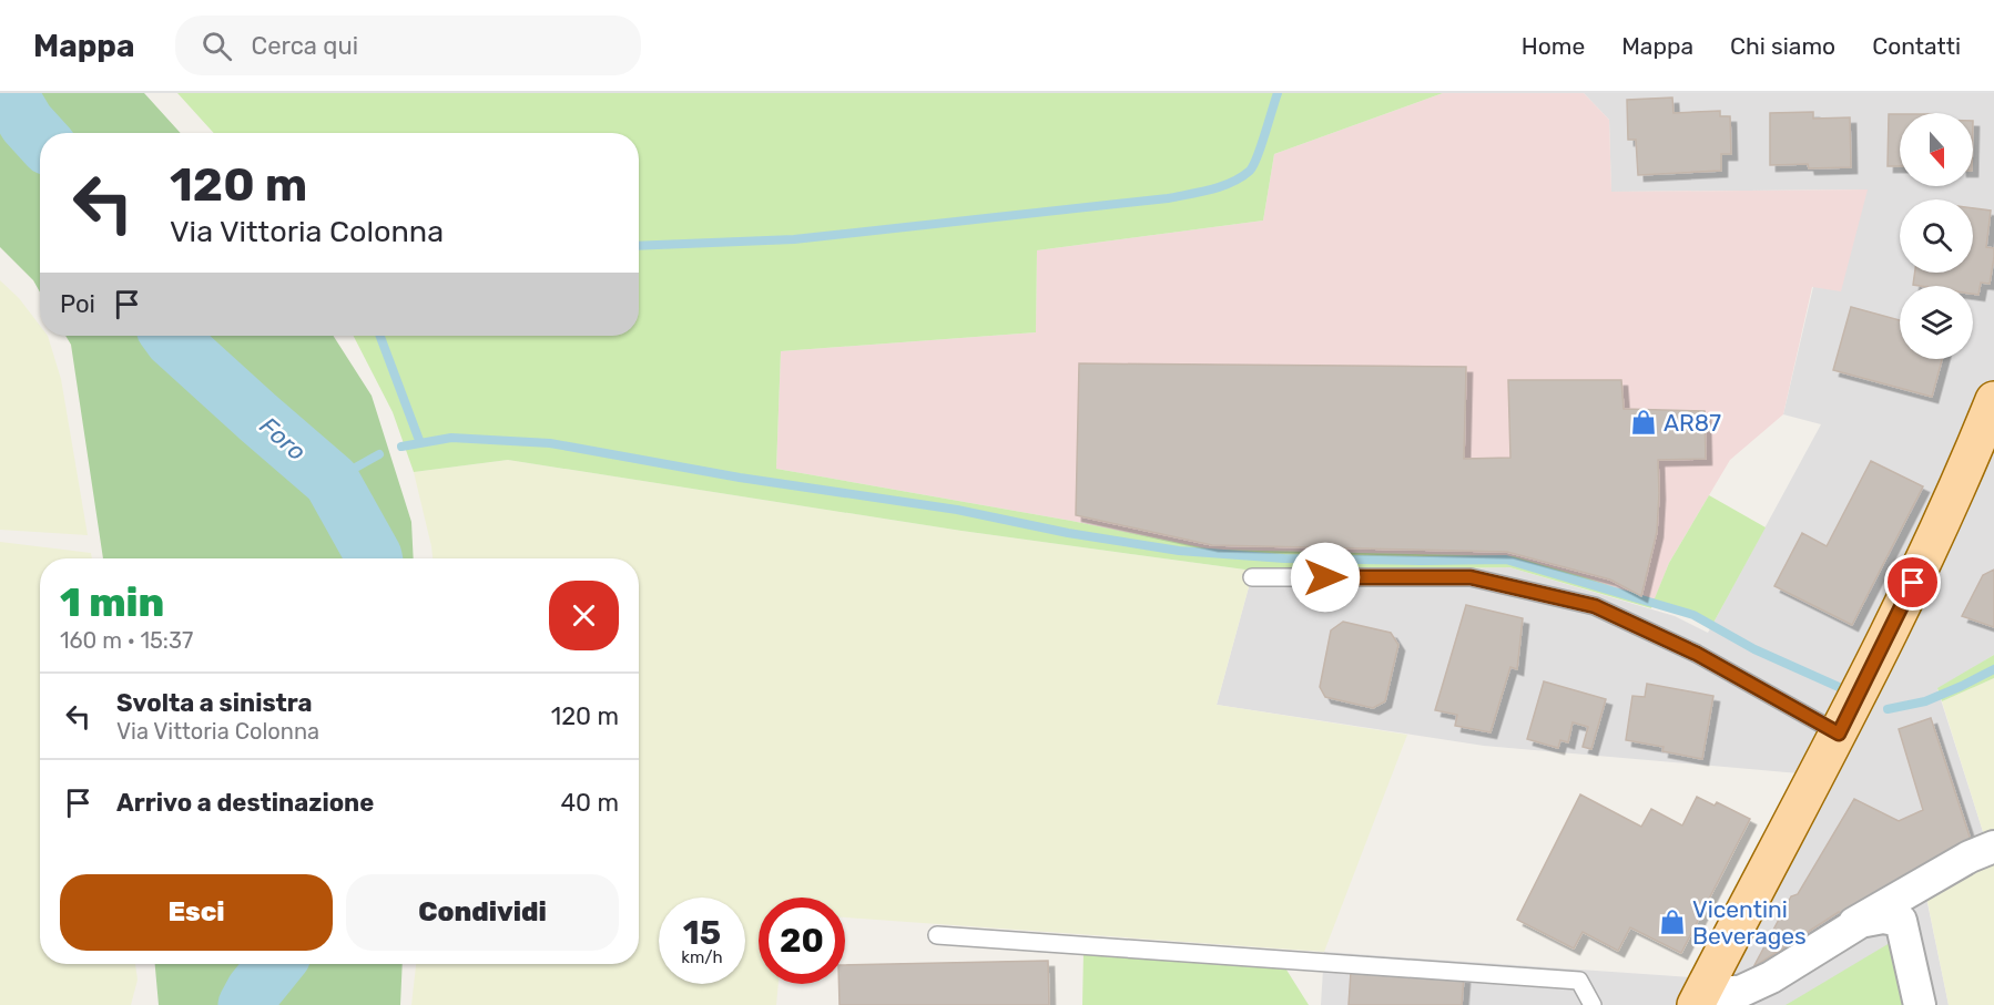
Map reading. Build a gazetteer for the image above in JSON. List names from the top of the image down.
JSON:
{
  "water": ["Foro"],
  "places": {
    "shop": ["AR87", "Vicentini Beverages"]
  },
  "north": "bottom",
  "page": {
    "header": "Mappa",
    "search": "Cerca qui",
    "nav": [
      "Home",
      "Mappa",
      "Chi siamo",
      "Contatti"
    ],
    "turn": ["120 m", "Via Vittoria Colonna"],
    "then": "Poi",
    "heading": ["1 min", "160 m · 15:37"],
    "list": [
      {
        "name": "Svolta a sinistra",
        "note": "Via Vittoria Colonna",
        "value": "120 m"
      },
      {
        "name": "Arrivo a destinazione",
        "value": "40 m"
      }
    ],
    "buttons": ["Esci", "Condividi"],
    "speed": "15 km/h",
    "limit": "20"
  }
}
